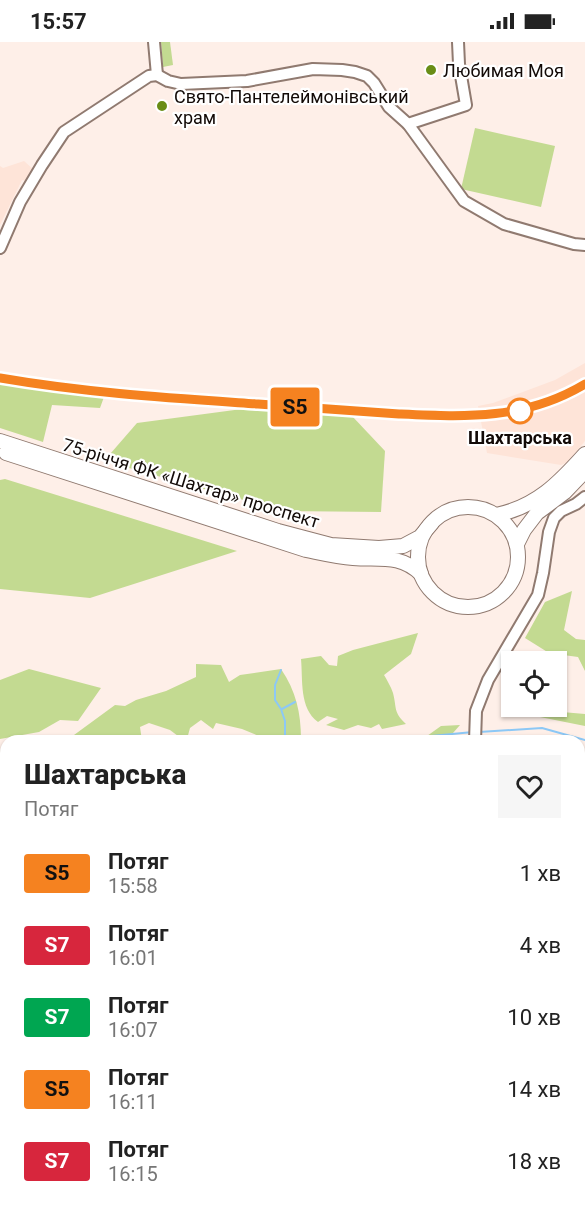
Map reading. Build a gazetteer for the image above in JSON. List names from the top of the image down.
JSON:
{
  "streets": {
    "main road": ["75-річчя ФК «Шахтар» проспект"]
  },
  "places": ["Любимая Моя", "Свято-Пантелеймонівський храм", "Шахтарська"],
  "page": {
    "status": "15:57",
    "on_map": "S5",
    "heading": ["Шахтарська", "Потяг"],
    "list": [
      {
        "mark": "S5",
        "name": "Потяг",
        "note": "15:58",
        "value": "1 хв"
      },
      {
        "mark": "S7",
        "name": "Потяг",
        "note": "16:01",
        "value": "4 хв"
      },
      {
        "mark": "S7",
        "name": "Потяг",
        "note": "16:07",
        "value": "10 хв"
      },
      {
        "mark": "S5",
        "name": "Потяг",
        "note": "16:11",
        "value": "14 хв"
      },
      {
        "mark": "S7",
        "name": "Потяг",
        "note": "16:15",
        "value": "18 хв"
      }
    ]
  }
}
